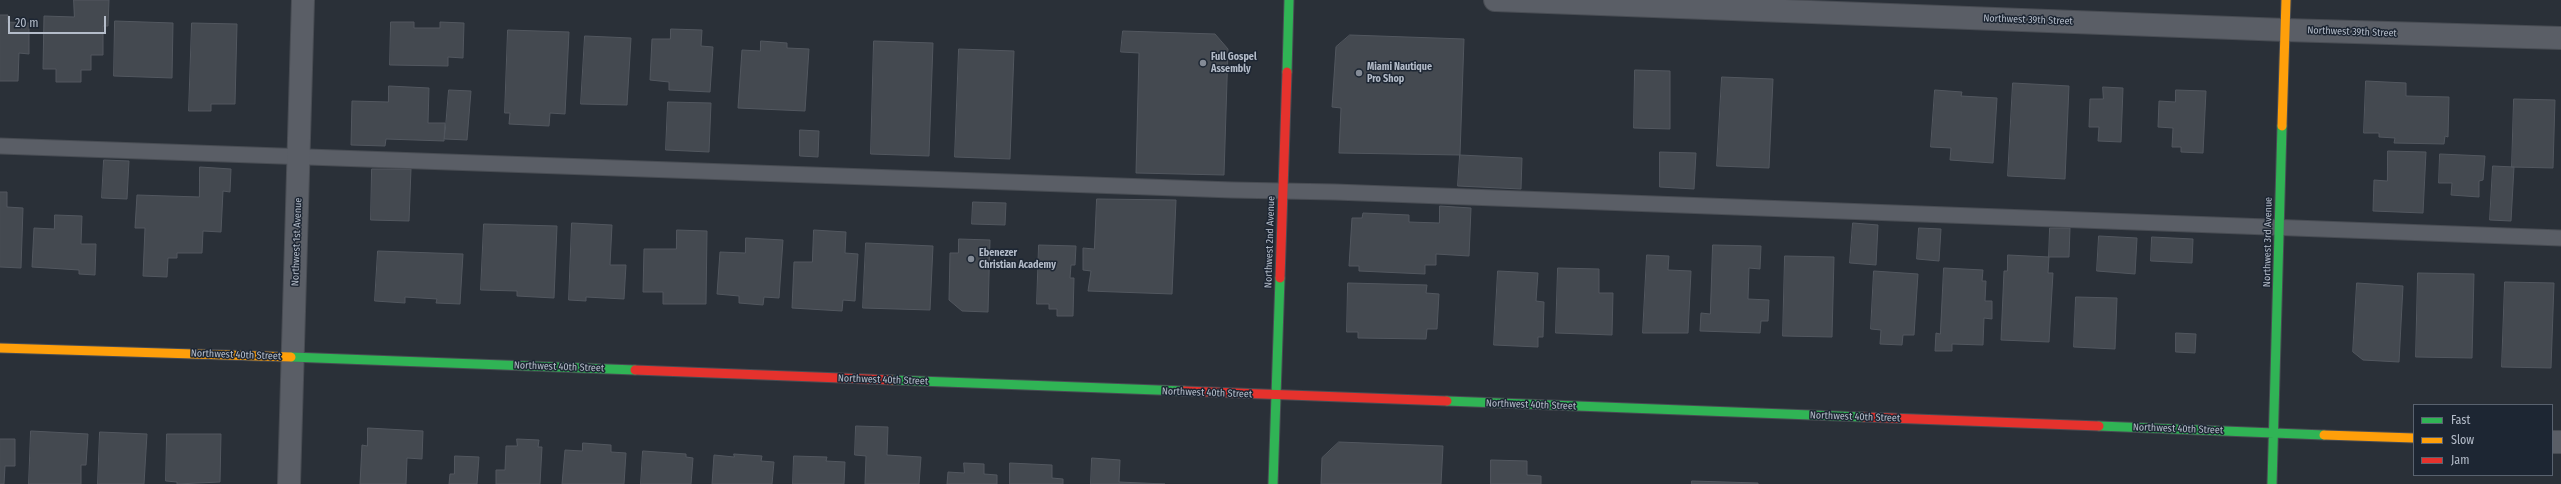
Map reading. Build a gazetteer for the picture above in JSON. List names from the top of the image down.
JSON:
{
  "streets": {
    "street": [
      "Northwest 39th Street",
      "Northwest 1st Avenue",
      "Northwest 2nd Avenue",
      "Northwest 3rd Avenue",
      "Northwest 40th Street"
    ]
  },
  "crossings": [
    ["Northwest 39th Street", "Northwest 3rd Avenue"],
    ["Northwest 1st Avenue", "Northwest 40th Street"],
    ["Northwest 2nd Avenue", "Northwest 40th Street"],
    ["Northwest 3rd Avenue", "Northwest 40th Street"]
  ],
  "places": ["Full Gospel Assembly", "Miami Nautique Pro Shop", "Ebenezer Christian Academy"],
  "legend": ["Fast", "Slow", "Jam"],
  "scale_bar": "20 m"
}
